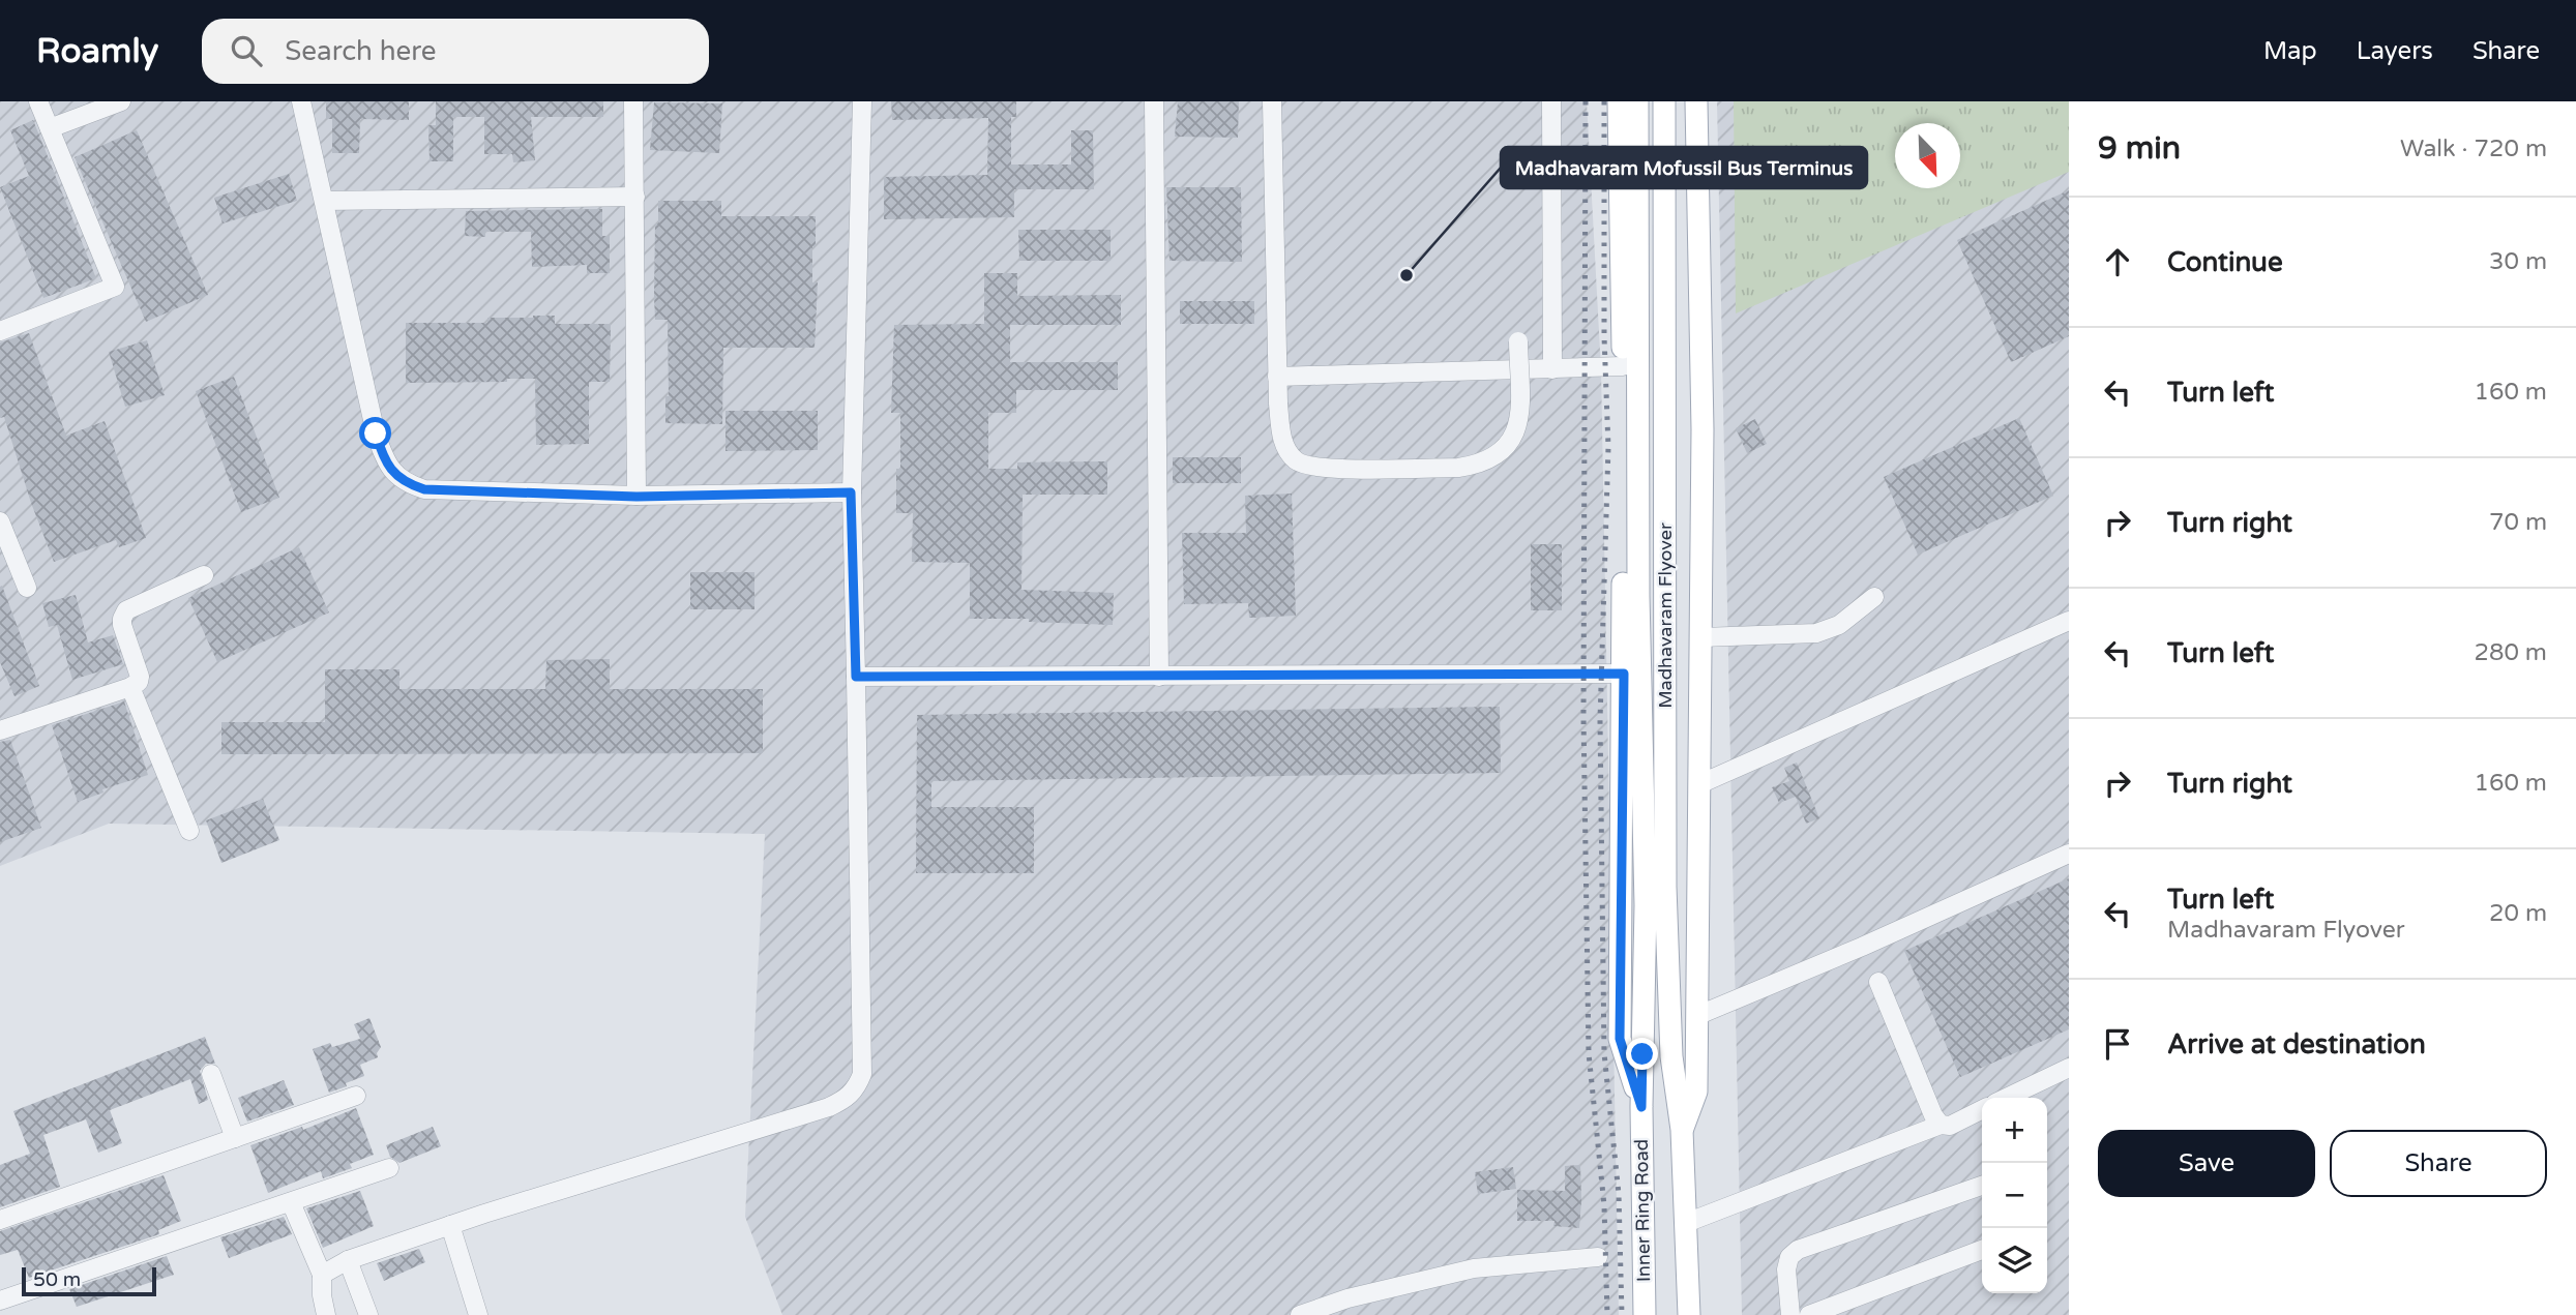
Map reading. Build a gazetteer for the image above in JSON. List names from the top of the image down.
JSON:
{
  "streets": {
    "main road": ["Madhavaram Flyover", "Inner Ring Road"]
  },
  "crossings": [
    ["Madhavaram Flyover", "Inner Ring Road"]
  ],
  "places": ["Madhavaram Mofussil Bus Terminus"],
  "scale_bar": "50 m",
  "north": "bottom right",
  "page": {
    "header": "Roamly",
    "search": "Search here",
    "nav": ["Map", "Layers", "Share"],
    "heading": ["9 min", "Walk · 720 m"],
    "list": [
      ["Continue", "30 m"],
      ["Turn left", "160 m"],
      ["Turn right", "70 m"],
      ["Turn left", "280 m"],
      ["Turn right", "160 m"],
      ["Turn left", "Madhavaram Flyover", "20 m"],
      "Arrive at destination"
    ],
    "map_buttons": ["+", "−"],
    "buttons": ["Save", "Share"],
    "scale": "50 m"
  }
}
